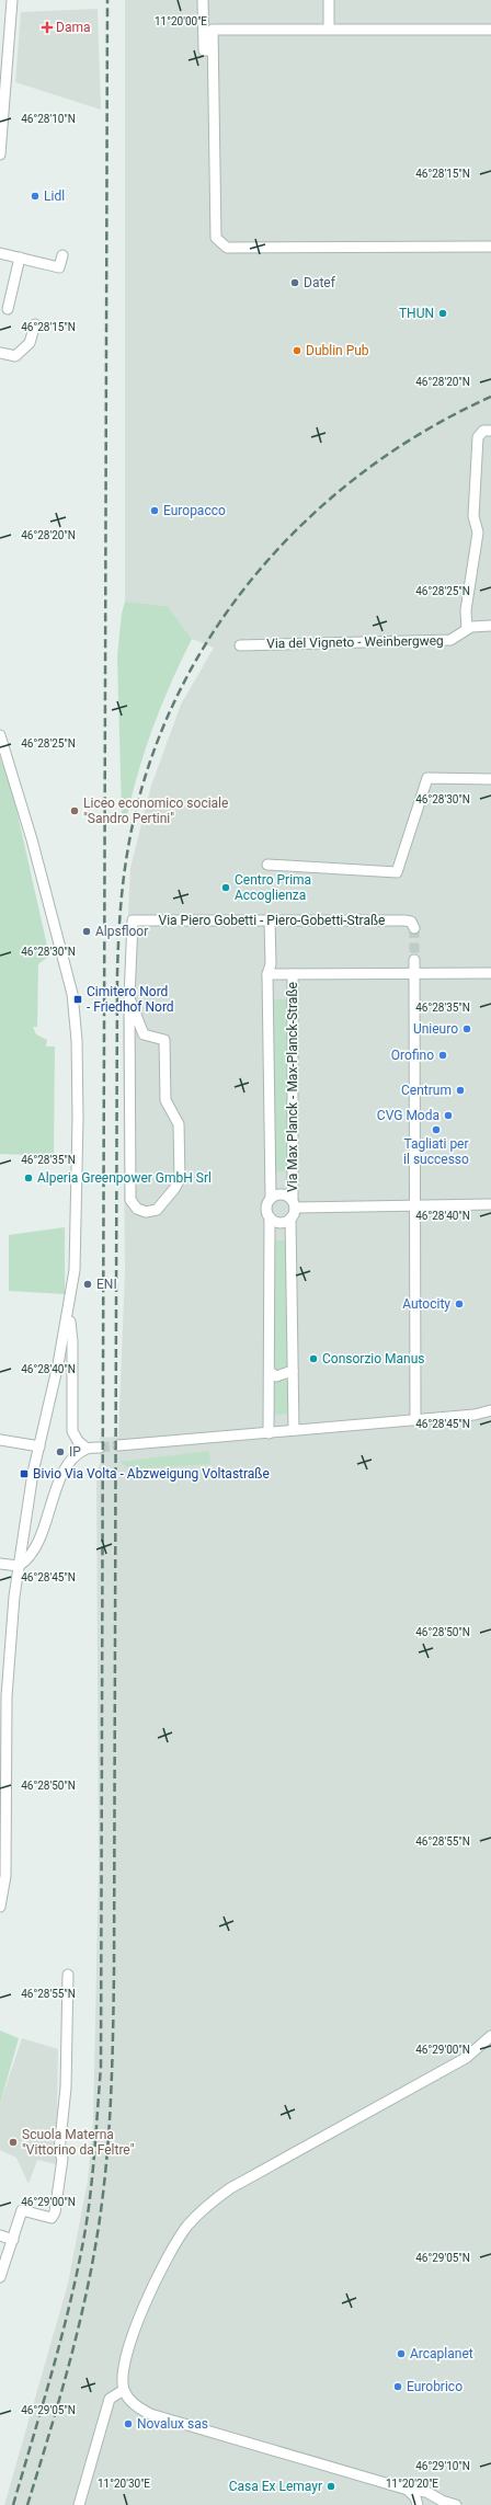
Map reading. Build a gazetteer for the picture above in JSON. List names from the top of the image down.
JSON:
{
  "streets": {
    "street": ["Via del Vigneto - Weinbergweg", "Via Piero Gobetti - Piero-Gobetti-Straße", "Via Max Planck - Max-Planck-Straße"]
  },
  "crossings": [
    ["Via Piero Gobetti - Piero-Gobetti-Straße", "Via Max Planck - Max-Planck-Straße"]
  ],
  "places": {
    "health": ["Dama"],
    "other": [
      "Lidl",
      "Datef",
      "THUN",
      "Dublin Pub",
      "Europacco",
      "Liceo economico sociale \"Sandro Pertini\"",
      "Centro Prima Accoglienza",
      "Alpsfloor",
      "Unieuro",
      "Orofino",
      "Centrum",
      "CVG Moda",
      "Tagliati per il successo",
      "Alperia Greenpower GmbH Srl",
      "ENI",
      "Autocity",
      "Consorzio Manus",
      "IP",
      "Scuola Materna \"Vittorino da Feltre\"",
      "Arcaplanet",
      "Eurobrico",
      "Novalux sas",
      "Casa Ex Lemayr"
    ],
    "transit": ["Cimitero Nord - Friedhof Nord", "Bivio Via Volta - Abzweigung Voltastraße"]
  },
  "coordinates": [
    "11°20'00\"E",
    "46°28'10\"N",
    "46°28'15\"N",
    "46°28'20\"N",
    "46°28'25\"N",
    "46°28'30\"N",
    "46°28'35\"N",
    "46°28'40\"N",
    "46°28'45\"N",
    "46°28'50\"N",
    "46°28'55\"N",
    "46°29'00\"N",
    "46°29'05\"N",
    "46°29'10\"N",
    "11°20'30\"E",
    "11°20'20\"E"
  ]
}
